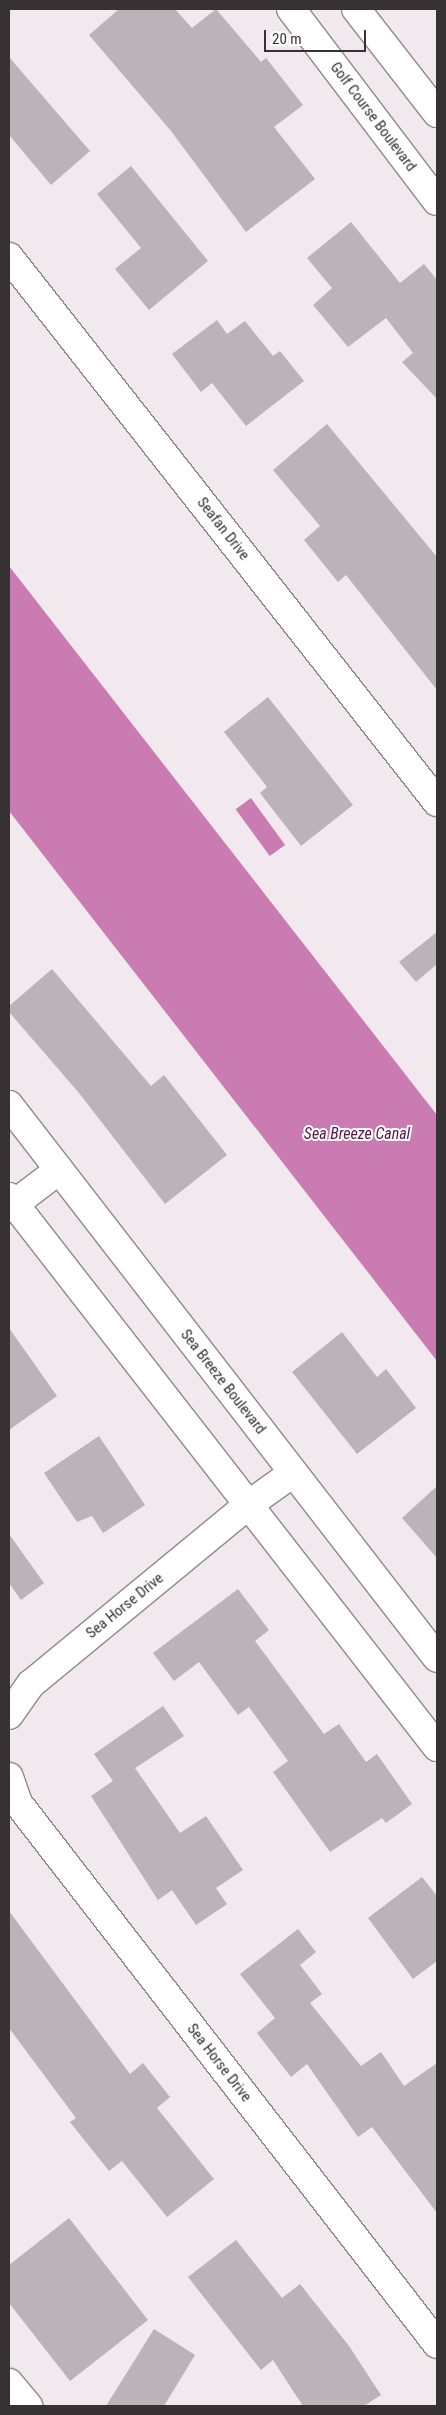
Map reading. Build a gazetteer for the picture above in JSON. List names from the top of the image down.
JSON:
{
  "streets": {
    "street": [
      "Golf Course Boulevard",
      "Seafan Drive",
      "Sea Breeze Boulevard",
      "Sea Horse Drive"
    ]
  },
  "crossings": [
    ["Sea Breeze Boulevard", "Sea Horse Drive"]
  ],
  "water": ["Sea Breeze Canal"],
  "scale_bar": "20 m"
}
